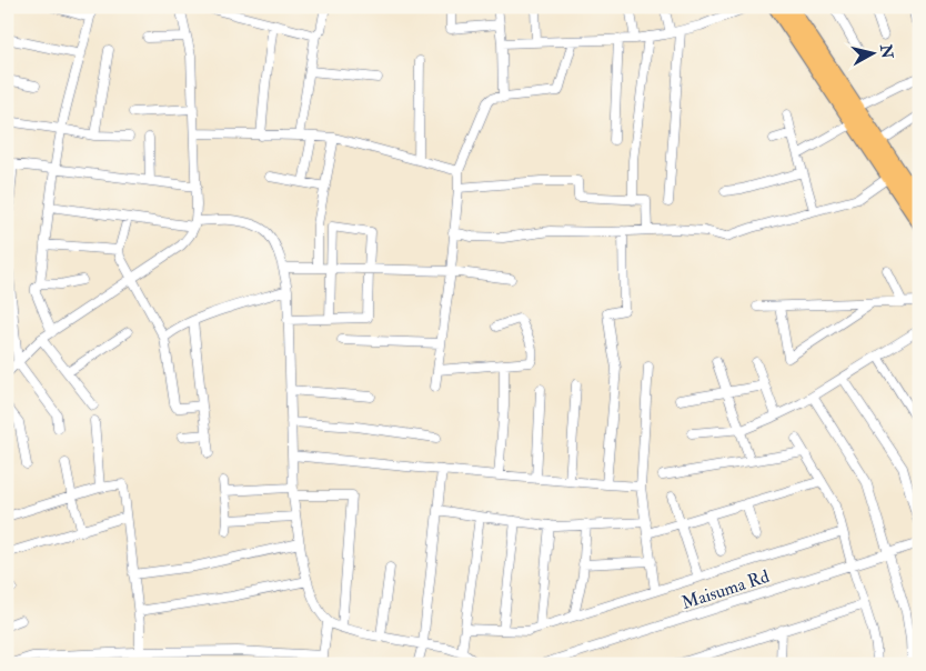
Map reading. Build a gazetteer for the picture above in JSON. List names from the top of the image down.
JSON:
{
  "streets": {
    "street": ["Maisuma Rd"]
  },
  "north": "right"
}
